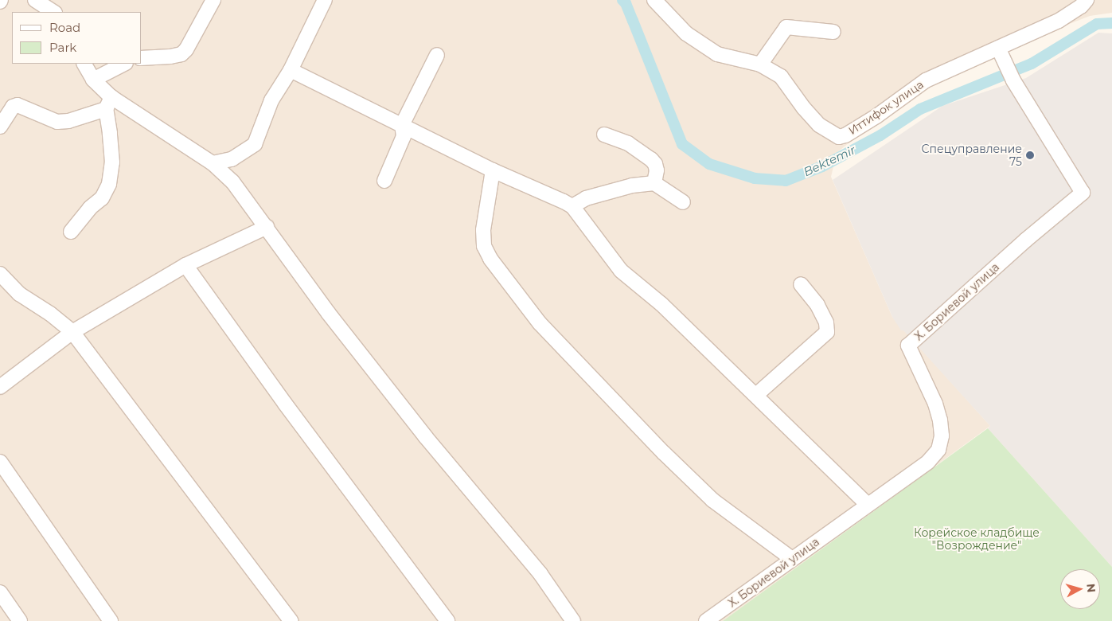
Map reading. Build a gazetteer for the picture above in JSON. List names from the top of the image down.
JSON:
{
  "streets": {
    "street": ["Иттифок улица", "Х. Бориевой улица"]
  },
  "crossings": [
    ["Иттифок улица", "Х. Бориевой улица"]
  ],
  "water": ["Bektemir"],
  "parks": ["Корейское кладбище \"Возрождение\""],
  "places": ["Спецуправление 75"],
  "legend": ["Road", "Park"],
  "north": "right"
}
